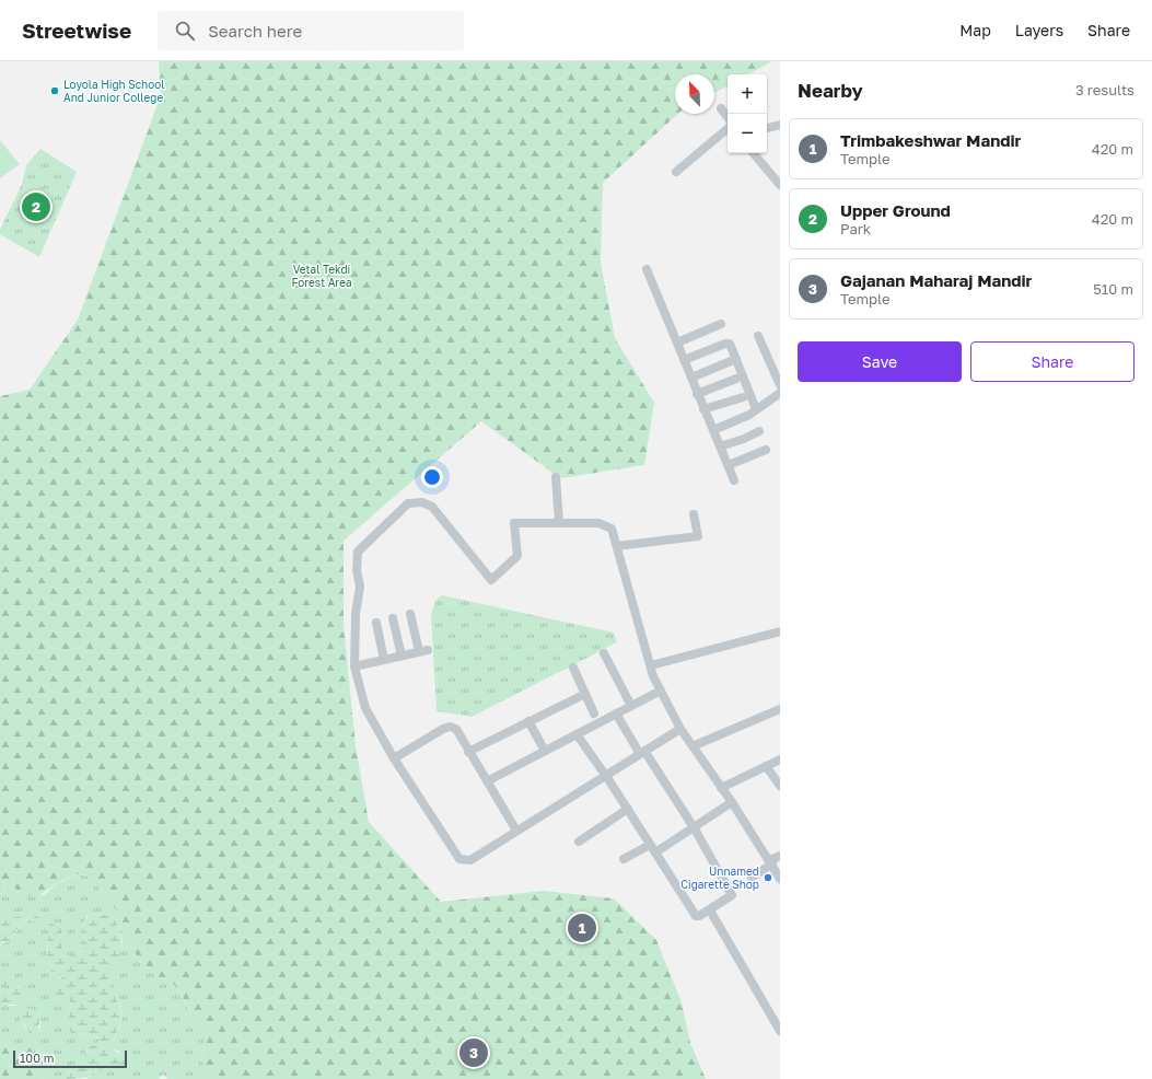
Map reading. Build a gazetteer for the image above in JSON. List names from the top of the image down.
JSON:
{
  "parks": ["Vetal Tekdi Forest Area"],
  "places": ["Loyola High School And Junior College", "Unnamed Cigarette Shop"],
  "scale_bar": "100 m",
  "north": "top left",
  "page": {
    "header": "Streetwise",
    "search": "Search here",
    "nav": ["Map", "Layers", "Share"],
    "heading": ["Nearby", "3 results"],
    "map_buttons": ["+", "−"],
    "list": [
      {
        "mark": "1",
        "name": "Trimbakeshwar Mandir",
        "note": "Temple",
        "value": "420 m"
      },
      {
        "mark": "2",
        "name": "Upper Ground",
        "note": "Park",
        "value": "420 m"
      },
      {
        "mark": "3",
        "name": "Gajanan Maharaj Mandir",
        "note": "Temple",
        "value": "510 m"
      }
    ],
    "pins": ["2", "1", "3"],
    "buttons": ["Save", "Share"],
    "scale": "100 m"
  }
}
